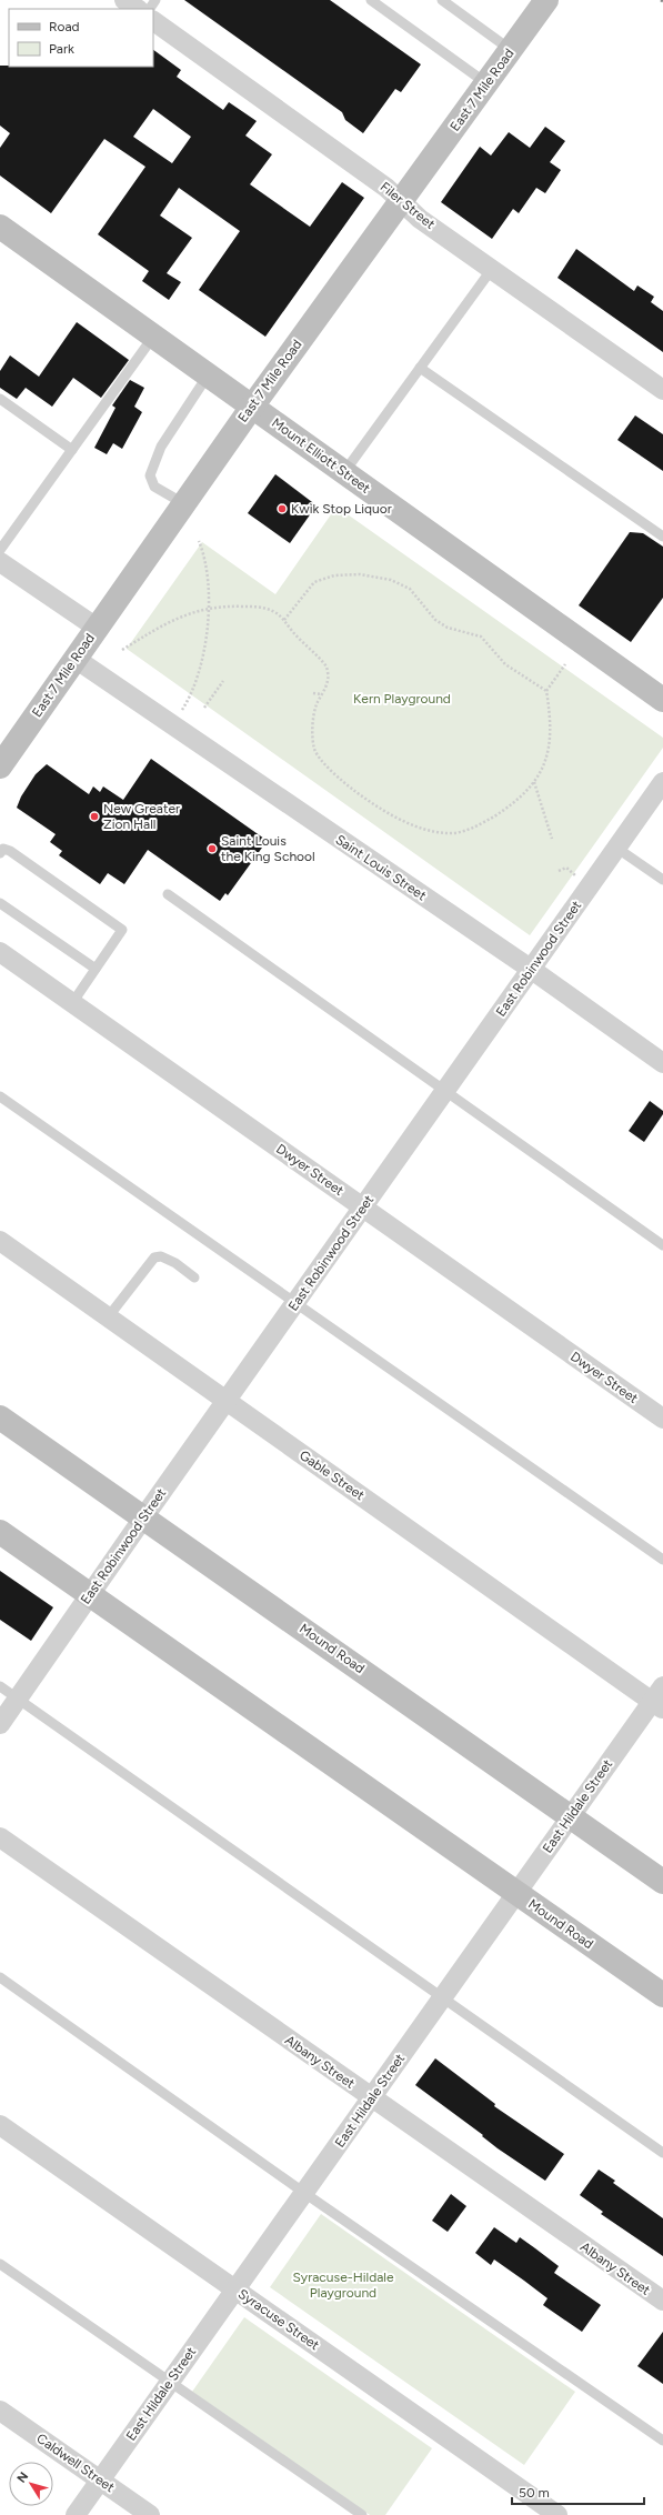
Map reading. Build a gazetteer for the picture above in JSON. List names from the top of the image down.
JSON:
{
  "streets": {
    "street": [
      "East 7 Mile Road",
      "Filer Street",
      "Mount Elliott Street",
      "Saint Louis Street",
      "East Robinwood Street",
      "Dwyer Street",
      "Gable Street",
      "Mound Road",
      "East Hildale Street",
      "Albany Street",
      "Syracuse Street",
      "Caldwell Street"
    ]
  },
  "crossings": [
    ["East 7 Mile Road", "Filer Street"],
    ["East 7 Mile Road", "Mount Elliott Street"],
    ["East 7 Mile Road", "Saint Louis Street"],
    ["Saint Louis Street", "East Robinwood Street"],
    ["East Robinwood Street", "Dwyer Street"],
    ["East Robinwood Street", "Gable Street"],
    ["East Robinwood Street", "Mound Road"],
    ["Gable Street", "East Hildale Street"],
    ["Mound Road", "East Hildale Street"],
    ["East Hildale Street", "Albany Street"],
    ["East Hildale Street", "Syracuse Street"],
    ["East Hildale Street", "Caldwell Street"]
  ],
  "parks": ["Kern Playground", "Syracuse-Hildale Playground"],
  "places": ["Kwik Stop Liquor", "New Greater Zion Hall", "Saint Louis the King School"],
  "legend": ["Road", "Park"],
  "scale_bar": "50 m",
  "north": "top left"
}
